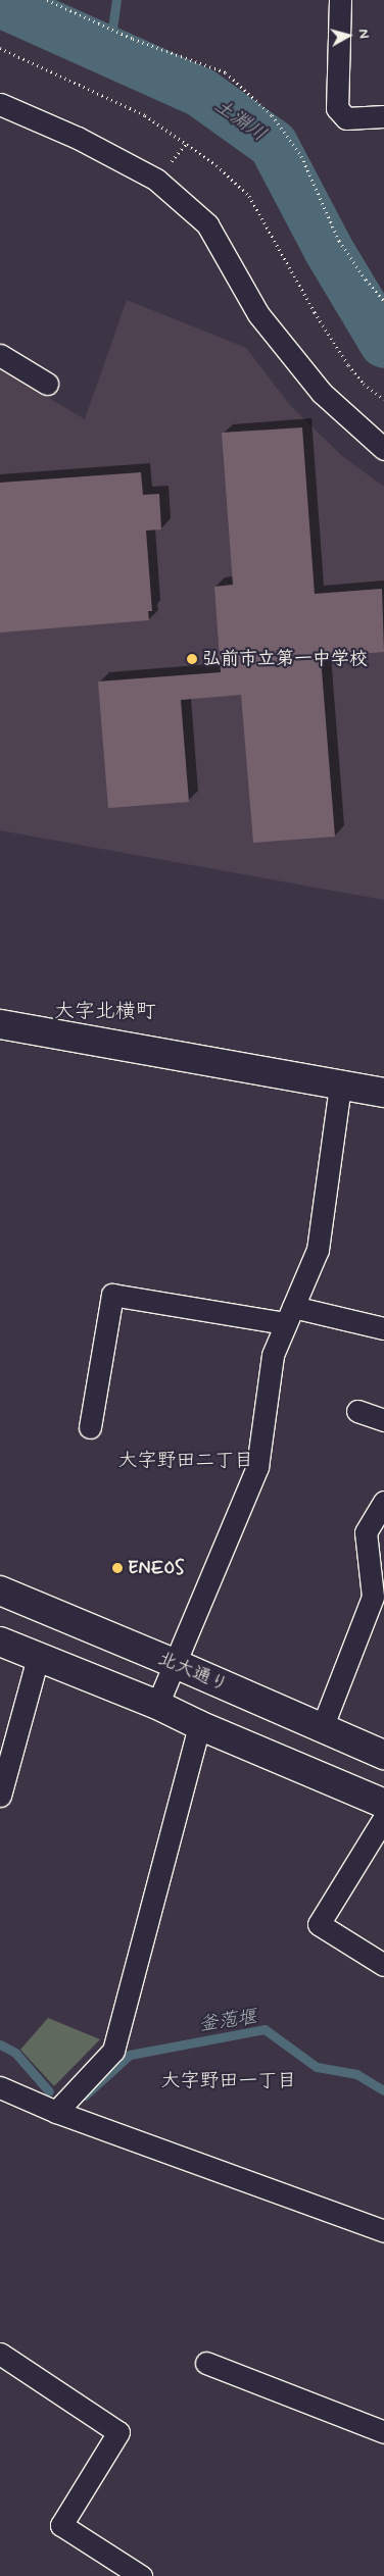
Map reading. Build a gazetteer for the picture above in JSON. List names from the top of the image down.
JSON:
{
  "streets": {
    "street": ["北大通り"]
  },
  "districts": ["大字北横町", "大字野田二丁目", "大字野田一丁目"],
  "water": ["土淵川", "釜萢堰"],
  "places": ["弘前市立第一中学校", "ENEOS"],
  "north": "right"
}
